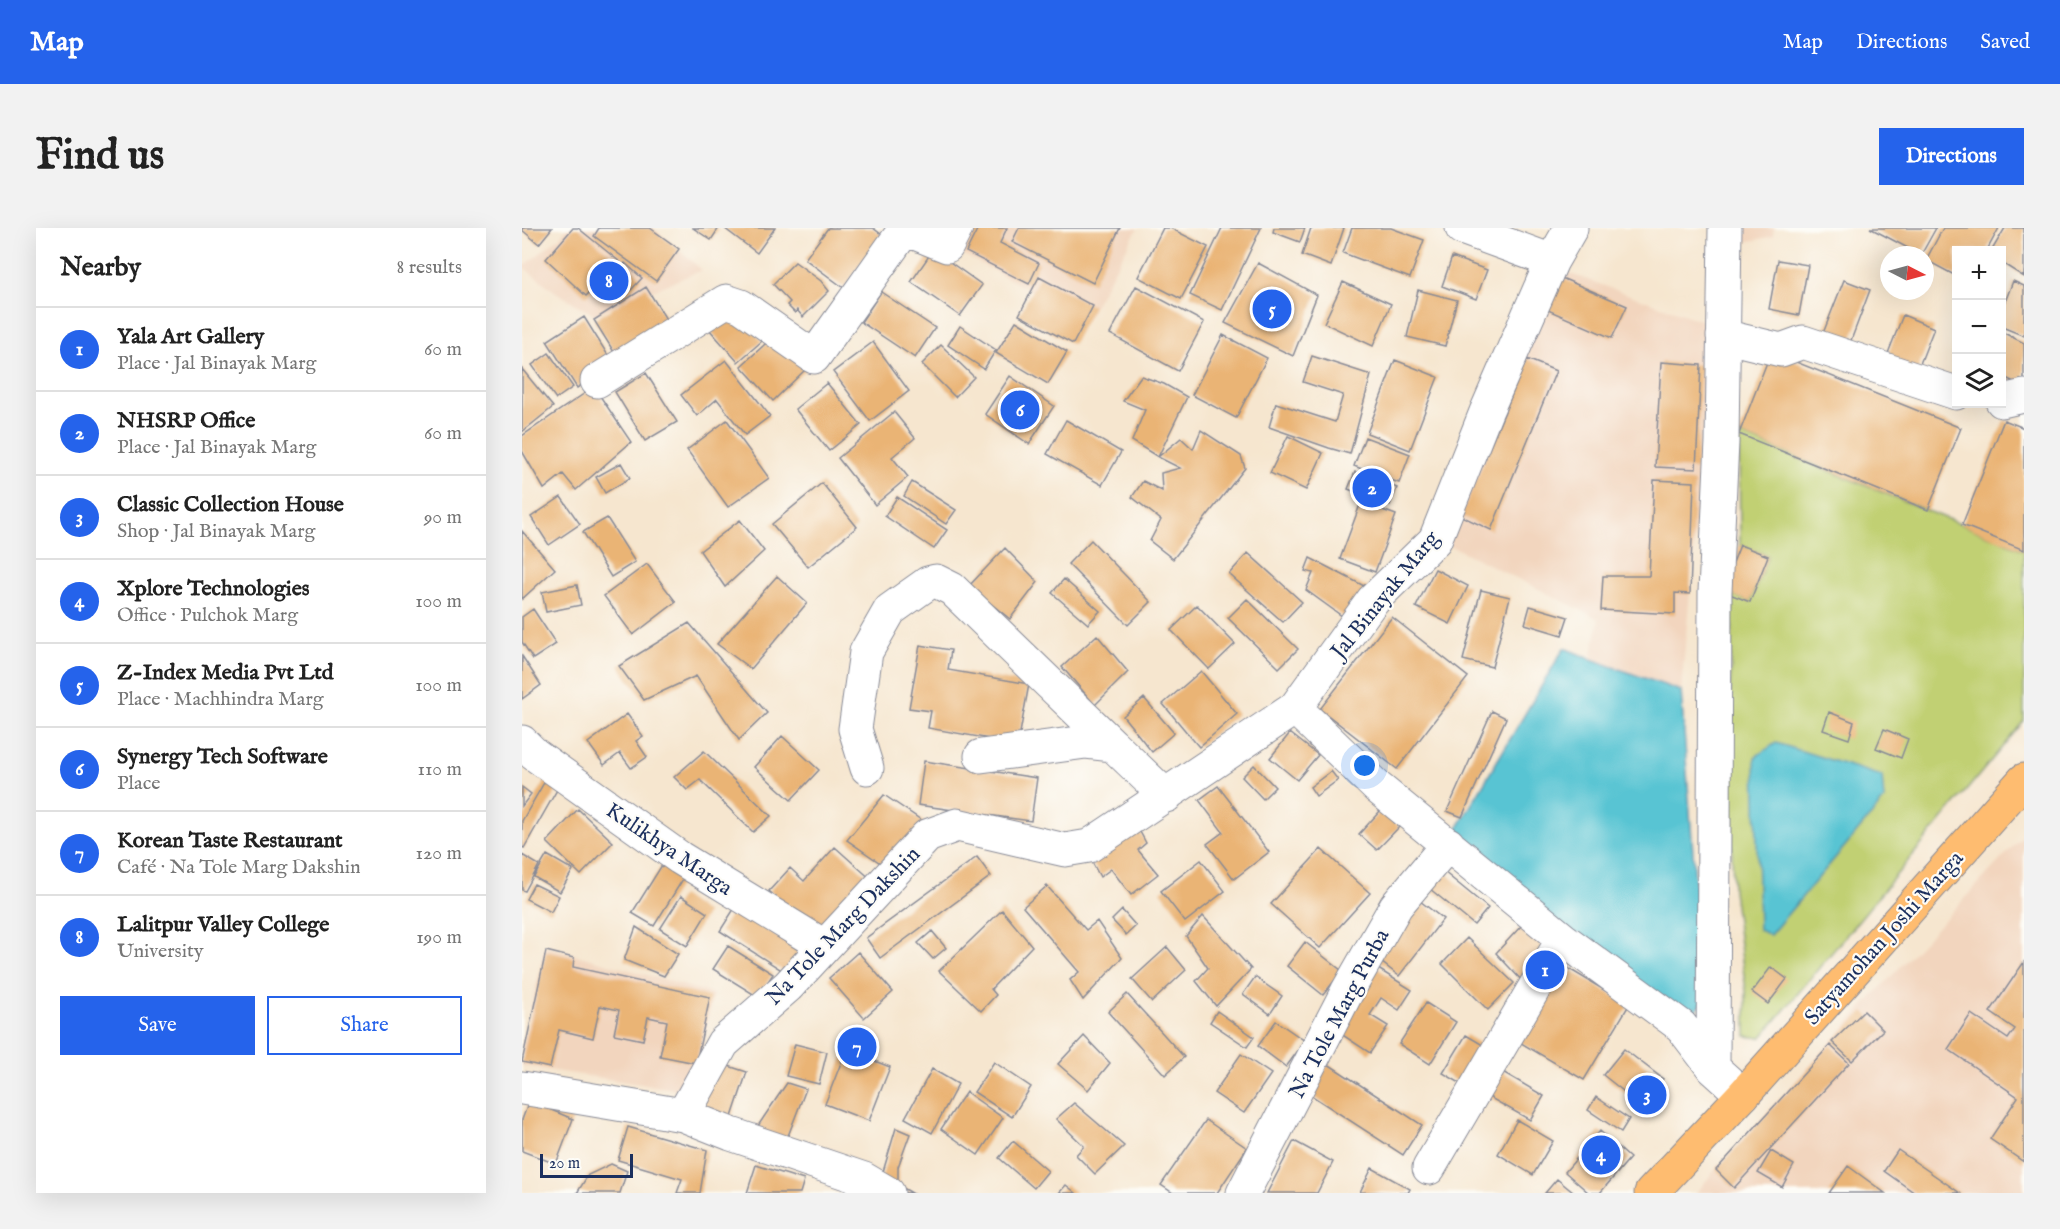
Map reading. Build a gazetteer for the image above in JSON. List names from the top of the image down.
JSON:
{
  "streets": {
    "main road": ["Satyamohan Joshi Marga"],
    "street": [
      "Jal Binayak Marg",
      "Kulikhya Marga",
      "Na Tole Marg Dakshin",
      "Na Tole Marg Purba"
    ]
  },
  "crossings": [
    ["Jal Binayak Marg", "Na Tole Marg Dakshin"],
    ["Kulikhya Marga", "Na Tole Marg Dakshin"]
  ],
  "scale_bar": "20 m",
  "north": "right",
  "page": {
    "header": "Map",
    "nav": ["Map", "Directions", "Saved"],
    "buttons": [
      "Directions",
      ["Save", "Share"]
    ],
    "title": "Find us",
    "heading": ["Nearby", "8 results"],
    "map_buttons": ["+", "−"],
    "pins": [
      "8",
      "5",
      "6",
      "2",
      "1",
      "7",
      "3",
      "4"
    ],
    "list": [
      {
        "mark": "1",
        "name": "Yala Art Gallery",
        "note": "Place · Jal Binayak Marg",
        "value": "60 m"
      },
      {
        "mark": "2",
        "name": "NHSRP Office",
        "note": "Place · Jal Binayak Marg",
        "value": "60 m"
      },
      {
        "mark": "3",
        "name": "Classic Collection House",
        "note": "Shop · Jal Binayak Marg",
        "value": "90 m"
      },
      {
        "mark": "4",
        "name": "Xplore Technologies",
        "note": "Office · Pulchok Marg",
        "value": "100 m"
      },
      {
        "mark": "5",
        "name": "Z-Index Media Pvt Ltd",
        "note": "Place · Machhindra Marg",
        "value": "100 m"
      },
      {
        "mark": "6",
        "name": "Synergy Tech Software",
        "note": "Place",
        "value": "110 m"
      },
      {
        "mark": "7",
        "name": "Korean Taste Restaurant",
        "note": "Café · Na Tole Marg Dakshin",
        "value": "120 m"
      },
      {
        "mark": "8",
        "name": "Lalitpur Valley College",
        "note": "University",
        "value": "190 m"
      }
    ],
    "scale": "20 m"
  }
}
